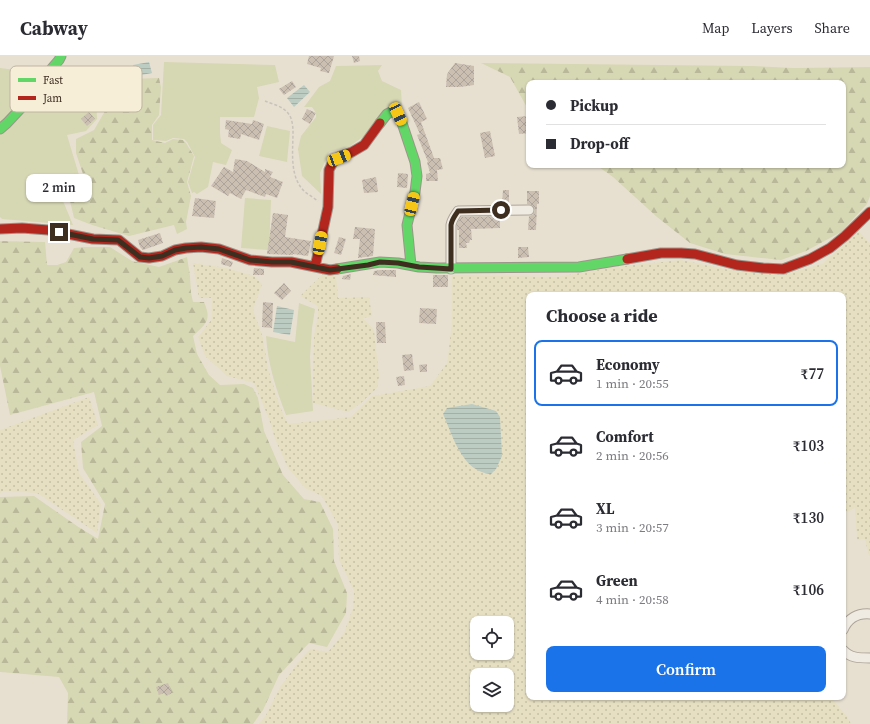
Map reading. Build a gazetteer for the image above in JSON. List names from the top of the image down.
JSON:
{
  "legend": ["Fast", "Jam"],
  "page": {
    "header": "Cabway",
    "nav": ["Map", "Layers", "Share"],
    "banner": ["Pickup", "Drop-off"],
    "bubble": "2 min",
    "heading": "Choose a ride",
    "list": [
      {
        "name": "Economy",
        "note": "1 min · 20:55",
        "value": "₹77"
      },
      {
        "name": "Comfort",
        "note": "2 min · 20:56",
        "value": "₹103"
      },
      {
        "name": "XL",
        "note": "3 min · 20:57",
        "value": "₹130"
      },
      {
        "name": "Green",
        "note": "4 min · 20:58",
        "value": "₹106"
      }
    ],
    "buttons": "Confirm"
  }
}
